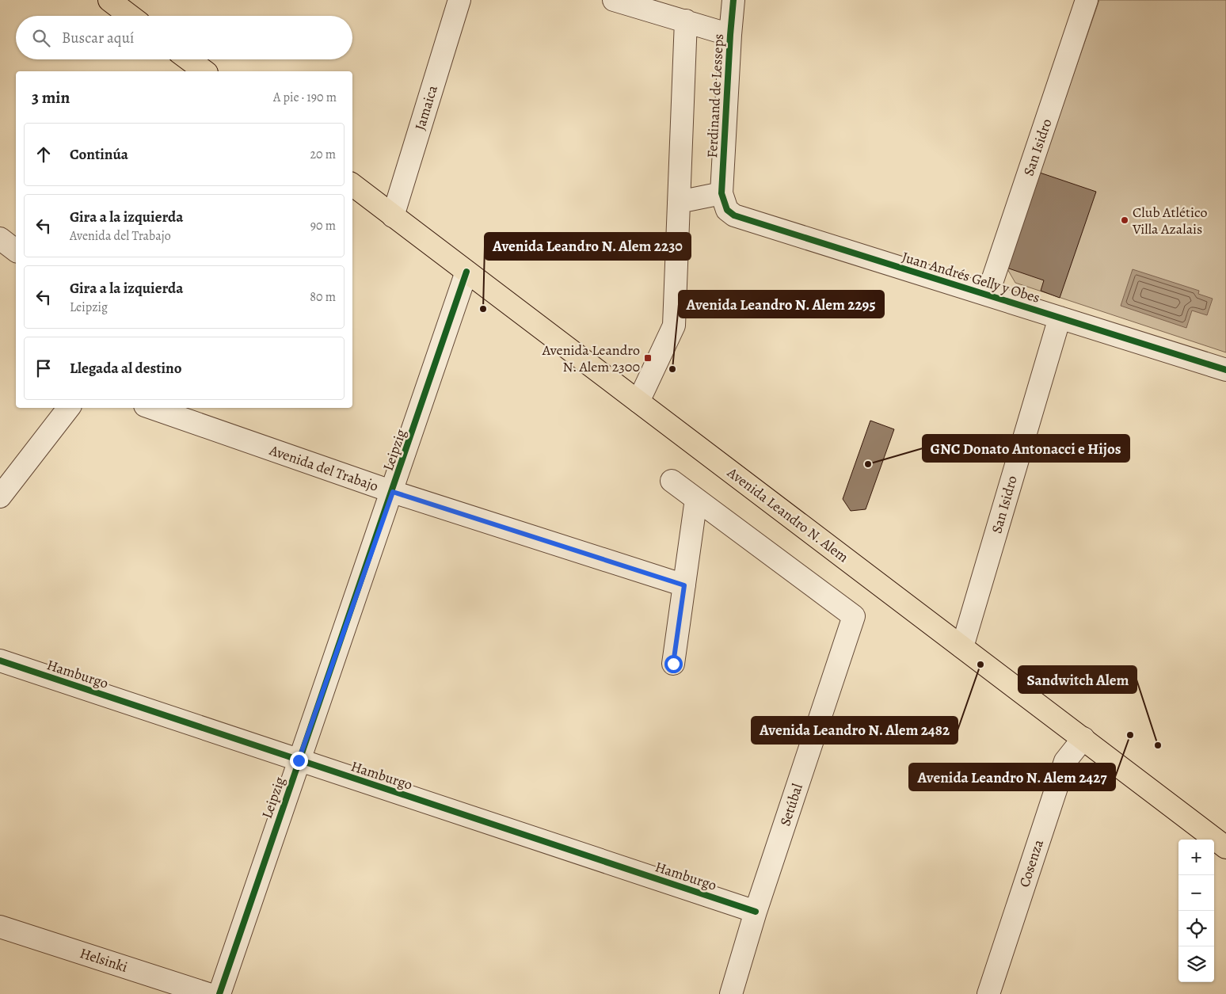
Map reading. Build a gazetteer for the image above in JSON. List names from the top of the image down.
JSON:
{
  "streets": {
    "main road": ["Avenida Leandro N. Alem"],
    "street": [
      "Ferdinand de Lesseps",
      "Jamaica",
      "San Isidro",
      "Juan Andrés Gelly y Obes",
      "Leipzig",
      "Avenida del Trabajo",
      "Hamburgo",
      "Setúbal",
      "Cosenza",
      "Helsinki"
    ]
  },
  "crossings": [
    ["Ferdinand de Lesseps", "Juan Andrés Gelly y Obes"],
    ["Jamaica", "Avenida Leandro N. Alem"],
    ["San Isidro", "Juan Andrés Gelly y Obes"],
    ["San Isidro", "Avenida Leandro N. Alem"],
    ["Leipzig", "Avenida del Trabajo"],
    ["Leipzig", "Avenida Leandro N. Alem"],
    ["Leipzig", "Hamburgo"],
    ["Avenida Leandro N. Alem", "Cosenza"],
    ["Hamburgo", "Setúbal"]
  ],
  "places": {
    "other": [
      "Club Atlético Villa Azalais",
      "Avenida Leandro N. Alem 2230",
      "Avenida Leandro N. Alem 2295",
      "GNC Donato Antonacci e Hijos",
      "Avenida Leandro N. Alem 2482",
      "Avenida Leandro N. Alem 2427",
      "Sandwitch Alem"
    ],
    "transit": ["Avenida Leandro N. Alem 2300"]
  },
  "page": {
    "search": "Buscar aquí",
    "heading": ["3 min", "A pie · 190 m"],
    "list": [
      ["Continúa", "20 m"],
      ["Gira a la izquierda", "Avenida del Trabajo", "90 m"],
      ["Gira a la izquierda", "Leipzig", "80 m"],
      "Llegada al destino"
    ],
    "map_buttons": ["+", "−"]
  }
}
